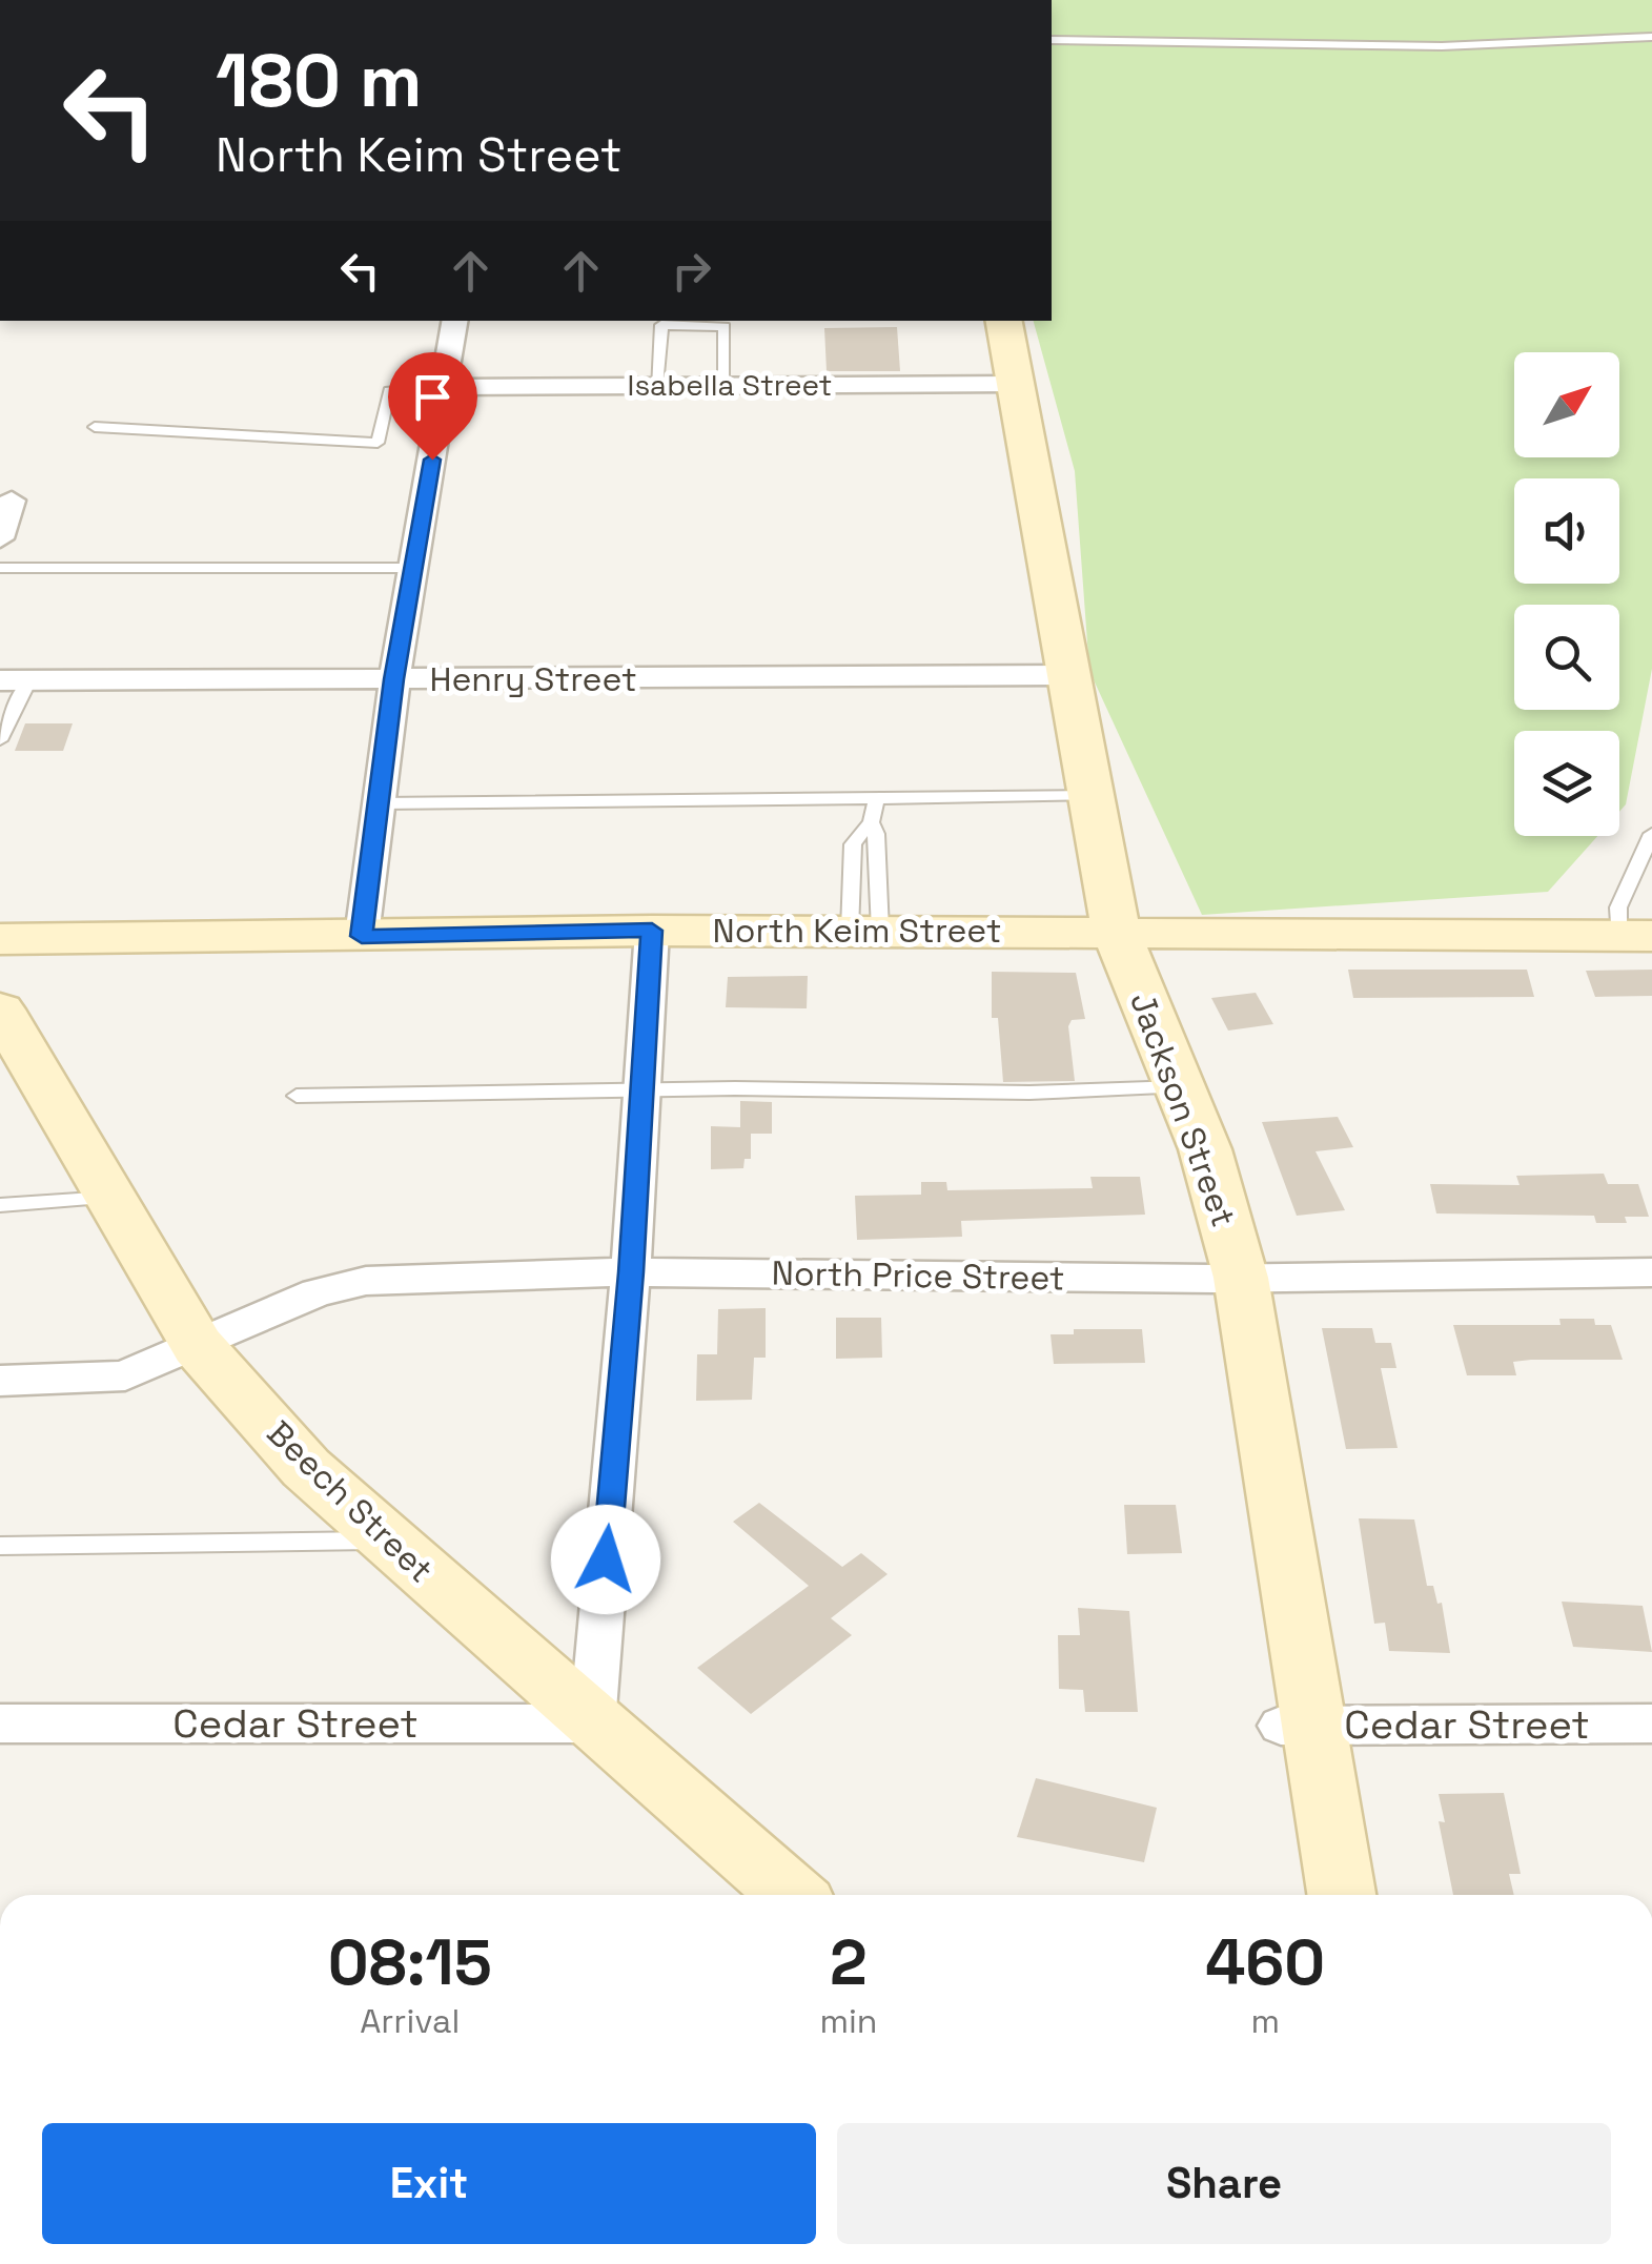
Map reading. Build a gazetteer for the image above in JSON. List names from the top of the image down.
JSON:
{
  "streets": {
    "street": [
      "Isabella Street",
      "Henry Street",
      "North Keim Street",
      "Jackson Street",
      "North Price Street",
      "Beech Street",
      "Cedar Street"
    ]
  },
  "crossings": [
    ["Isabella Street", "Jackson Street"],
    ["Henry Street", "Jackson Street"],
    ["North Keim Street", "Jackson Street"],
    ["Jackson Street", "North Price Street"],
    ["Jackson Street", "Cedar Street"],
    ["North Price Street", "Beech Street"],
    ["Beech Street", "Cedar Street"]
  ],
  "north": "top right",
  "page": {
    "turn": ["180 m", "North Keim Street"],
    "eta": [
      "08:15",
      "Arrival",
      "2",
      "min",
      "460",
      "m"
    ],
    "buttons": ["Exit", "Share"]
  }
}
